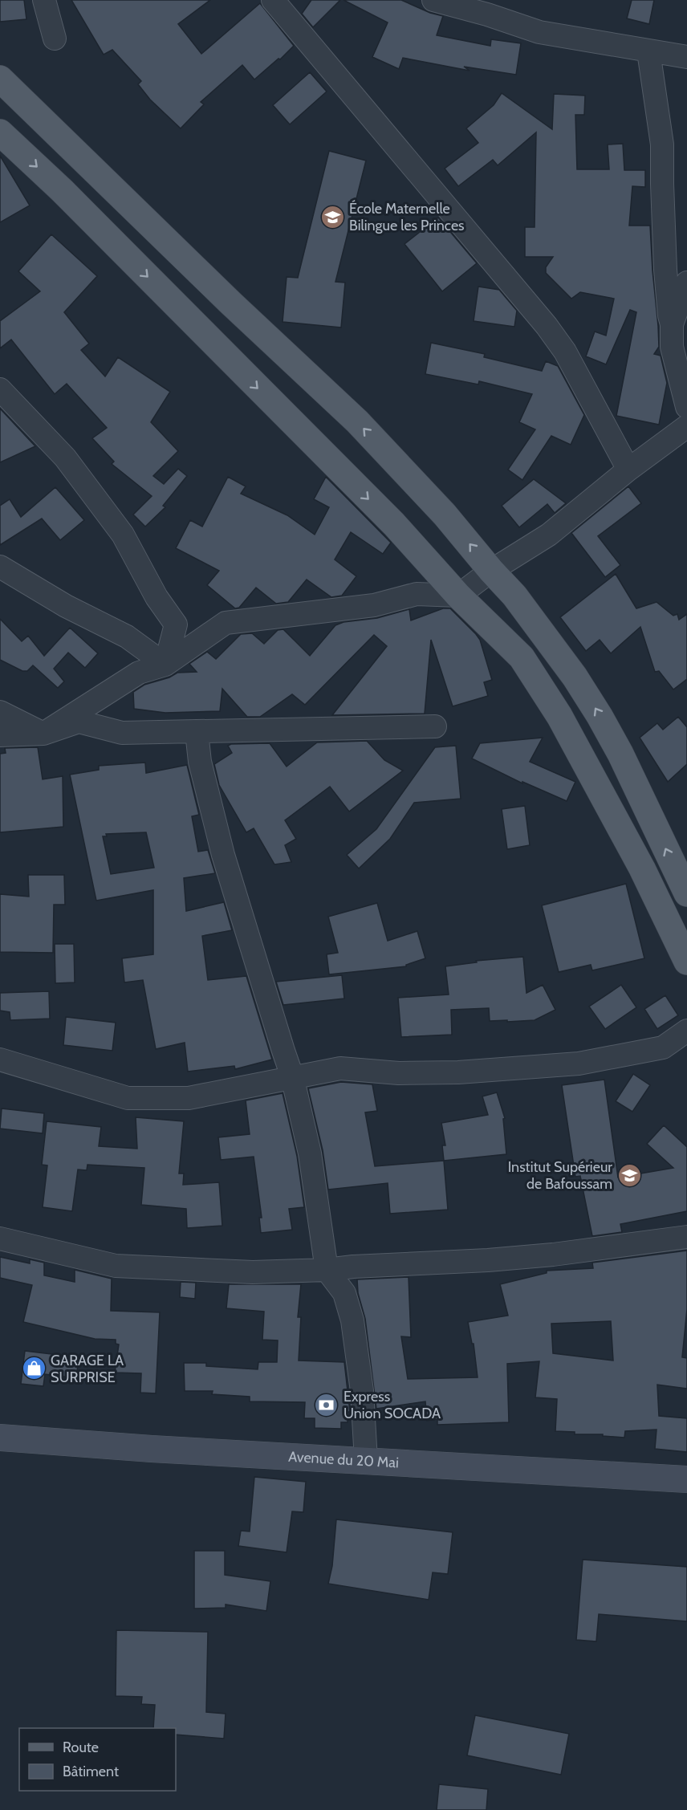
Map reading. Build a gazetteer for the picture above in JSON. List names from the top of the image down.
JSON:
{
  "streets": {
    "main road": ["Avenue du 20 Mai"]
  },
  "places": {
    "school or university": ["École Maternelle Bilingue les Princes", "Institut Supérieur de Bafoussam"],
    "shop": ["GARAGE LA SURPRISE"],
    "bank": ["Express Union SOCADA"]
  },
  "legend": ["Route", "Bâtiment"]
}
